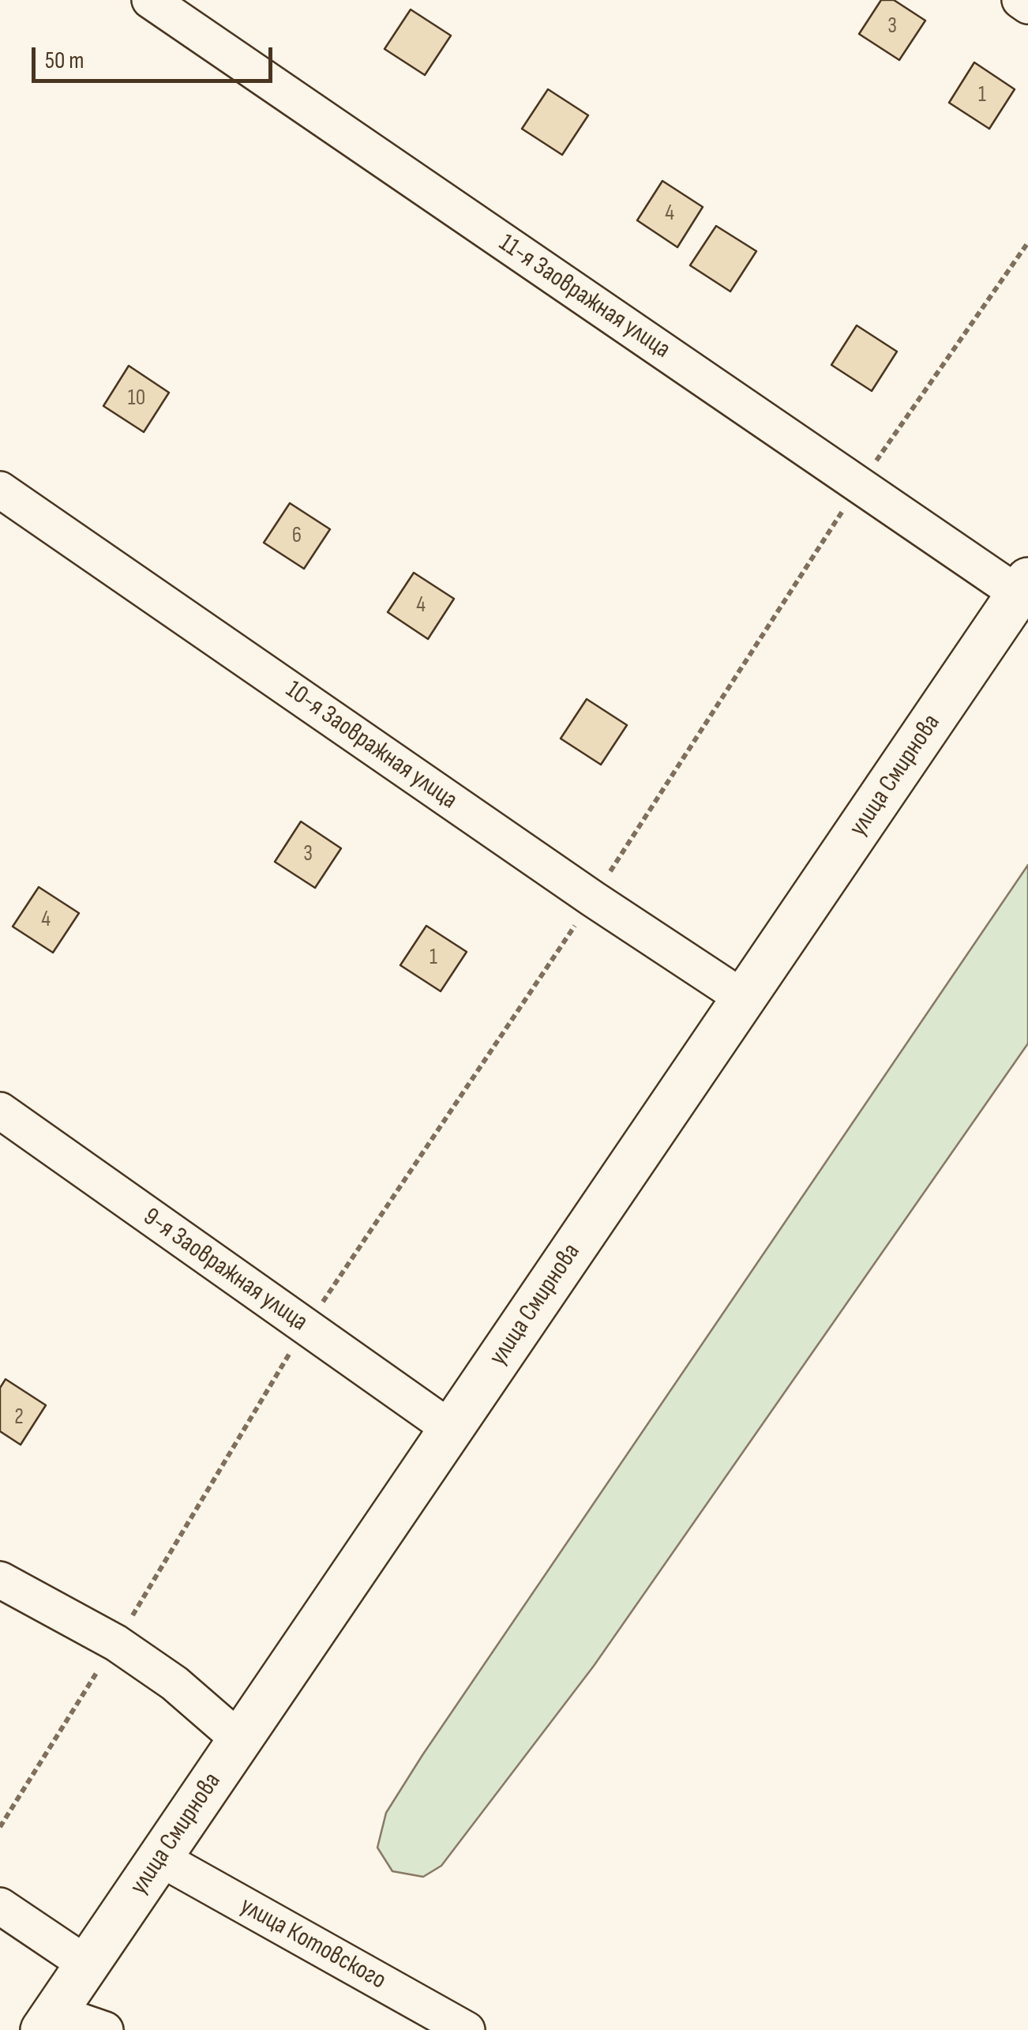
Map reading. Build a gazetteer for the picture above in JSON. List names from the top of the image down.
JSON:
{
  "streets": {
    "main road": ["улица Смирнова"],
    "street": [
      "11-я Заовражная улица",
      "10-я Заовражная улица",
      "9-я Заовражная улица",
      "улица Котовского"
    ]
  },
  "crossings": [
    ["11-я Заовражная улица", "улица Смирнова"],
    ["10-я Заовражная улица", "улица Смирнова"],
    ["улица Смирнова", "9-я Заовражная улица"],
    ["улица Смирнова", "улица Котовского"]
  ],
  "house_numbers": [
    "3",
    "1",
    "4",
    "10",
    "6",
    "4",
    "3",
    "4",
    "1",
    "2"
  ],
  "scale_bar": "50 m"
}
